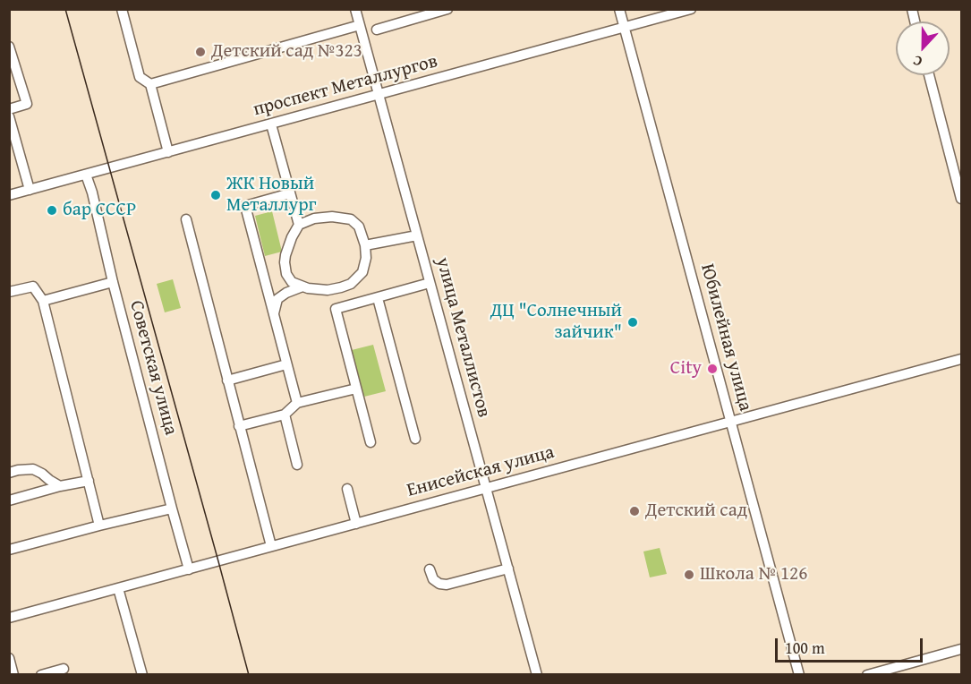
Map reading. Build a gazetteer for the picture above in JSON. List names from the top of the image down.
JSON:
{
  "streets": {
    "street": [
      "проспект Металлургов",
      "улица Металлистов",
      "Юбилейная улица",
      "Советская улица",
      "Енисейская улица"
    ]
  },
  "crossings": [
    ["проспект Металлургов", "улица Металлистов"],
    ["проспект Металлургов", "Юбилейная улица"],
    ["проспект Металлургов", "Советская улица"],
    ["улица Металлистов", "Енисейская улица"],
    ["Юбилейная улица", "Енисейская улица"],
    ["Советская улица", "Енисейская улица"]
  ],
  "places": [
    "Детский сад №323",
    "ЖК Новый Металлург",
    "бар СССР",
    "ДЦ \"Солнечный зайчик\"",
    "City",
    "Детский сад",
    "Школа № 126"
  ],
  "scale_bar": "100 m",
  "north": "bottom"
}
